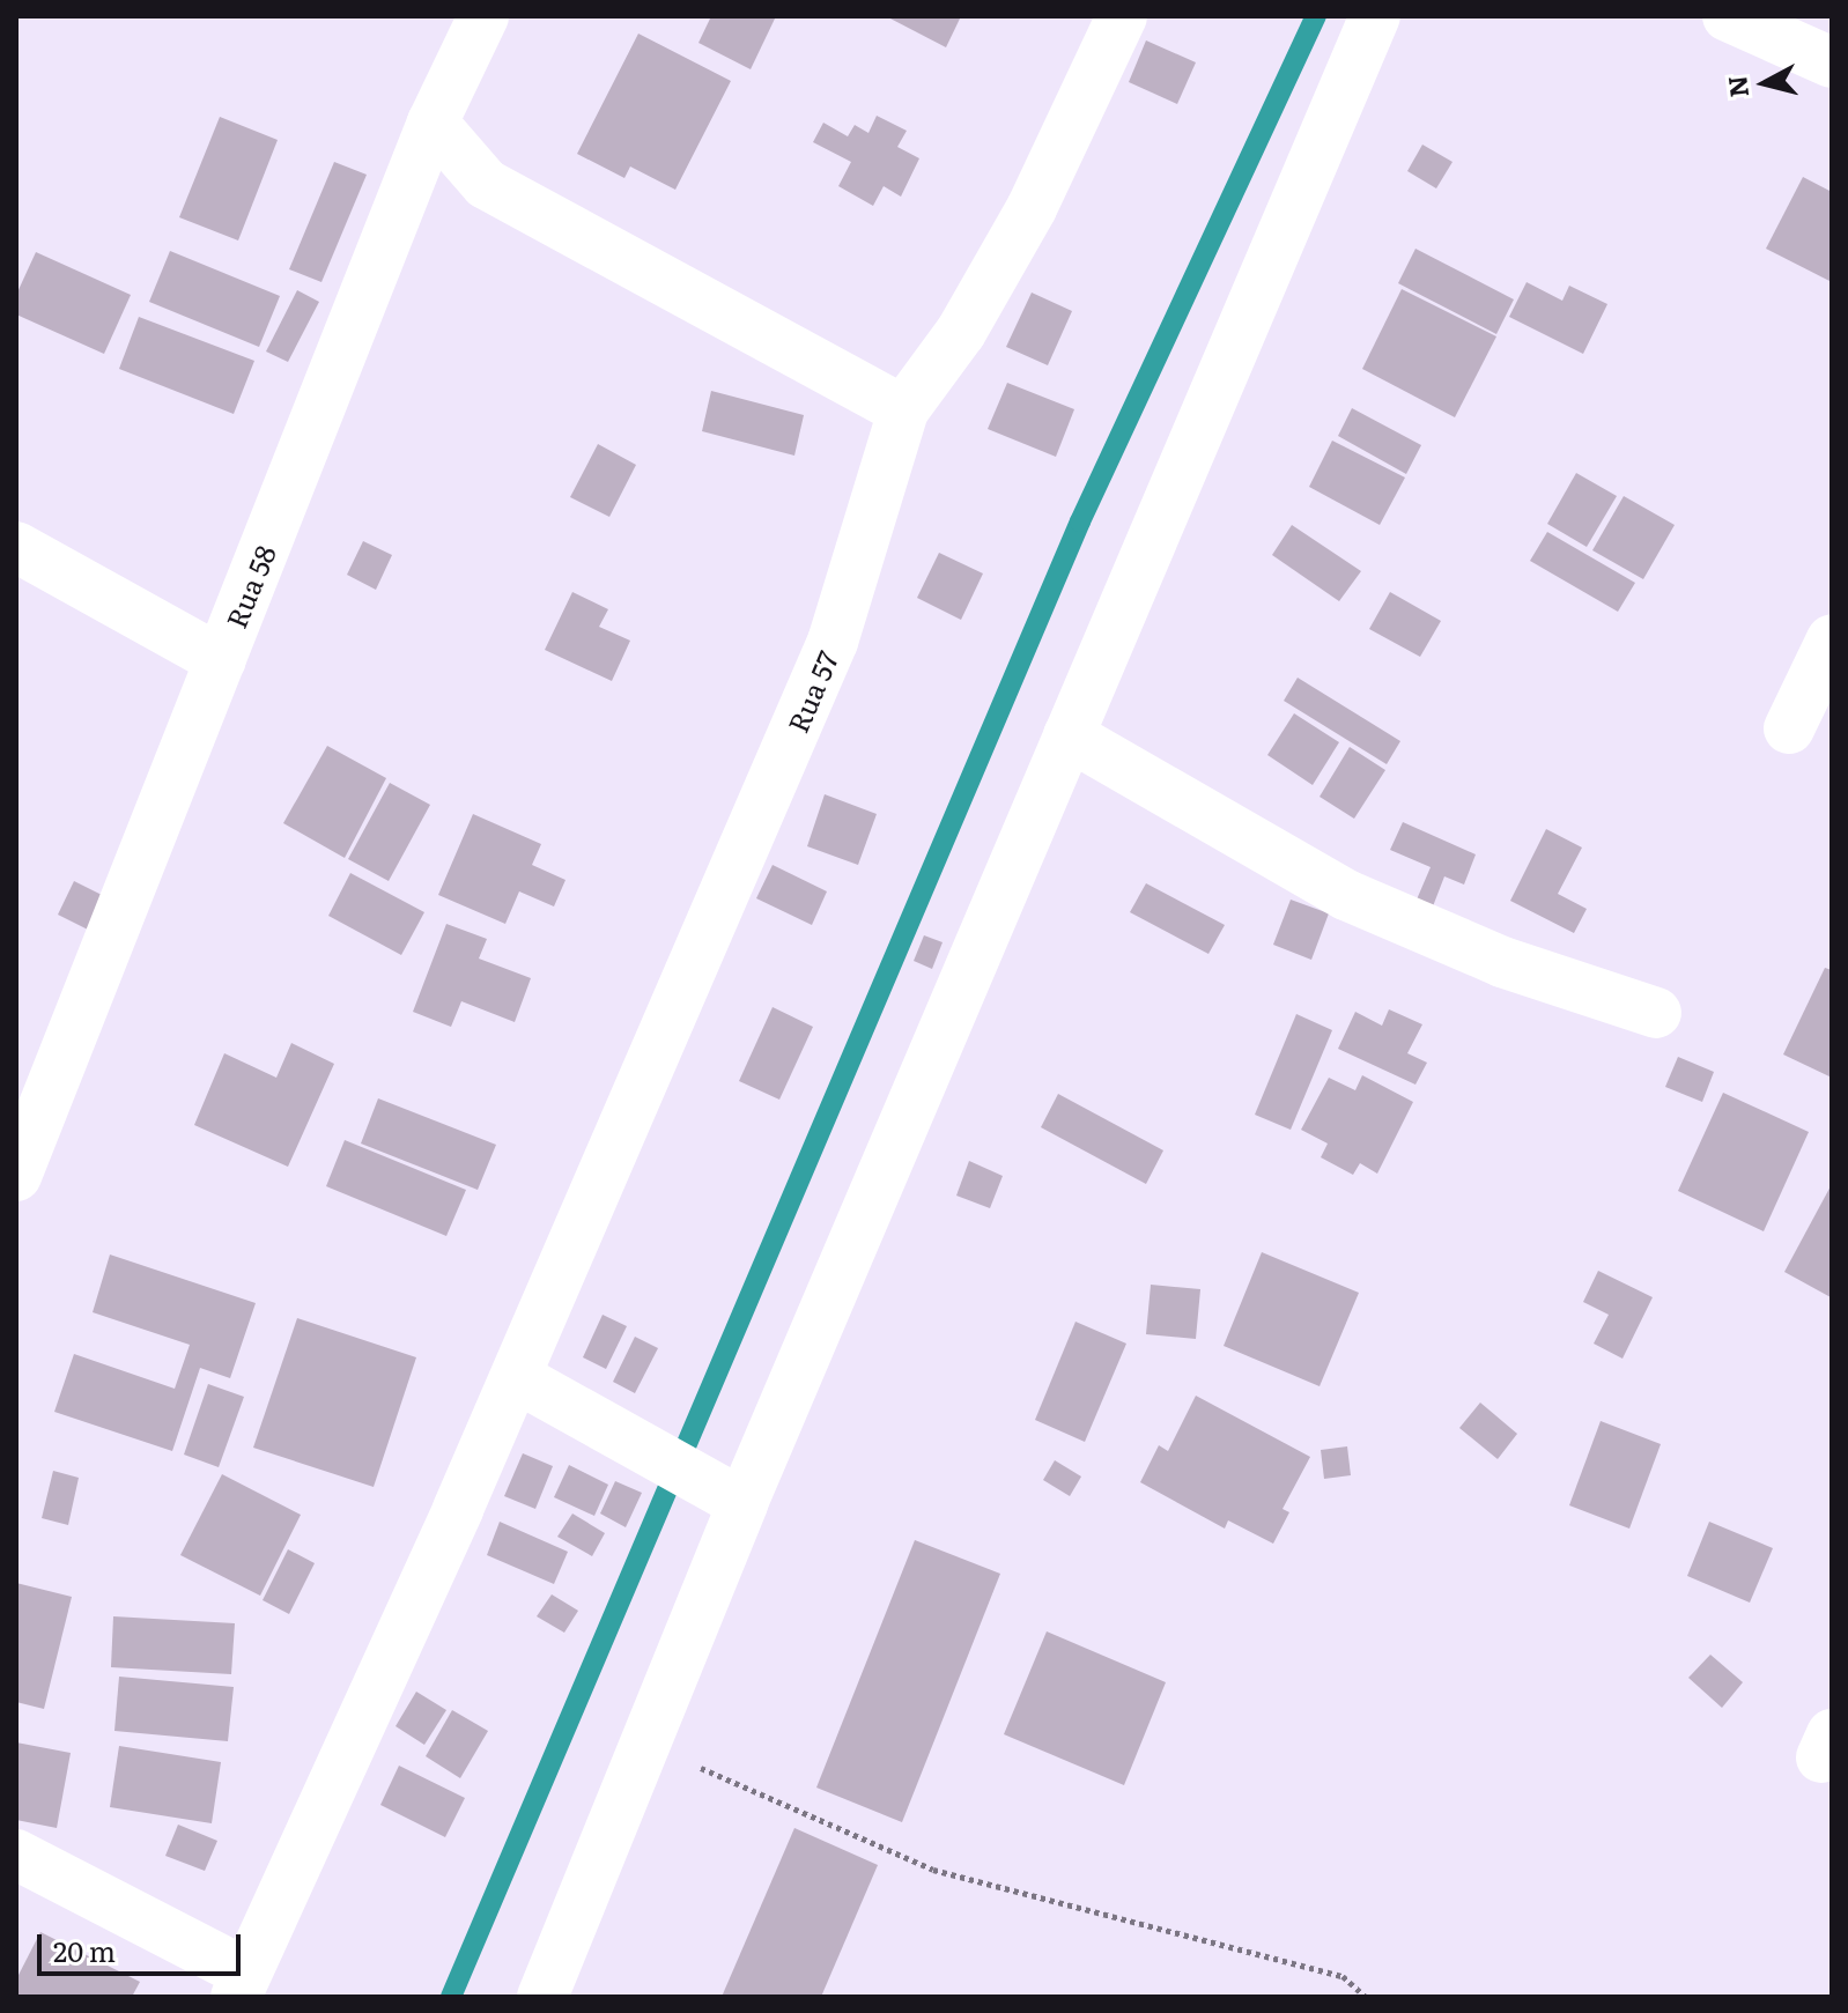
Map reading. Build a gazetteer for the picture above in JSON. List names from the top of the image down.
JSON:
{
  "streets": {
    "street": ["Rua 58", "Rua 57"]
  },
  "scale_bar": "20 m",
  "north": "left"
}
